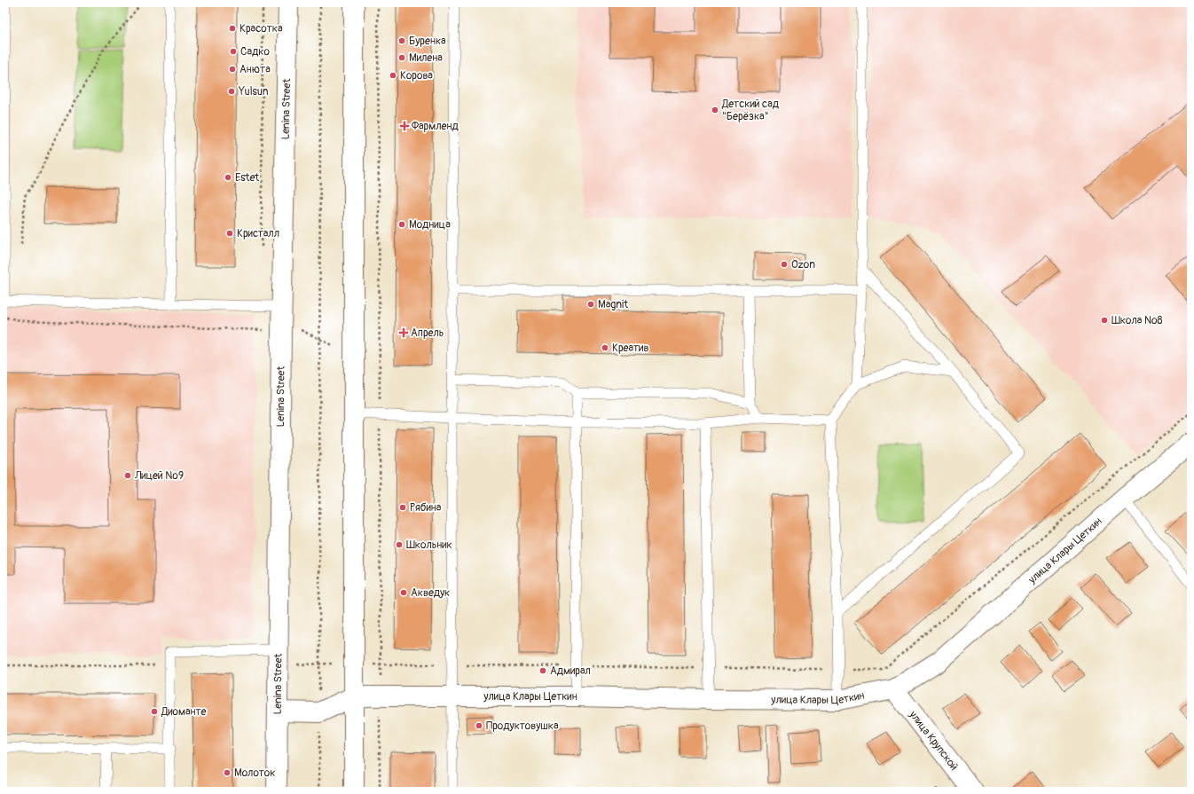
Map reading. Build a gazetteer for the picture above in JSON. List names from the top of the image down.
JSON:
{
  "streets": {
    "main road": ["Lenina Street", "улица Клары Цеткин", "улица Крупской"]
  },
  "crossings": [
    ["улица Клары Цеткин", "улица Крупской"]
  ],
  "places": {
    "other": [
      "Красотка",
      "Буренка",
      "Садко",
      "Милена",
      "Анюта",
      "Корова",
      "Yulsun",
      "Детский сад \"Берёзка\"",
      "Estet",
      "Модница",
      "Кристалл",
      "Ozon",
      "Magnit",
      "Школа №8",
      "Креатив",
      "Лицей №9",
      "Рябина",
      "Школьник",
      "Акведук",
      "Адмирал",
      "Диоманте",
      "Продуктовушка",
      "Молоток"
    ],
    "health": ["Фармленд", "Апрель"]
  }
}
